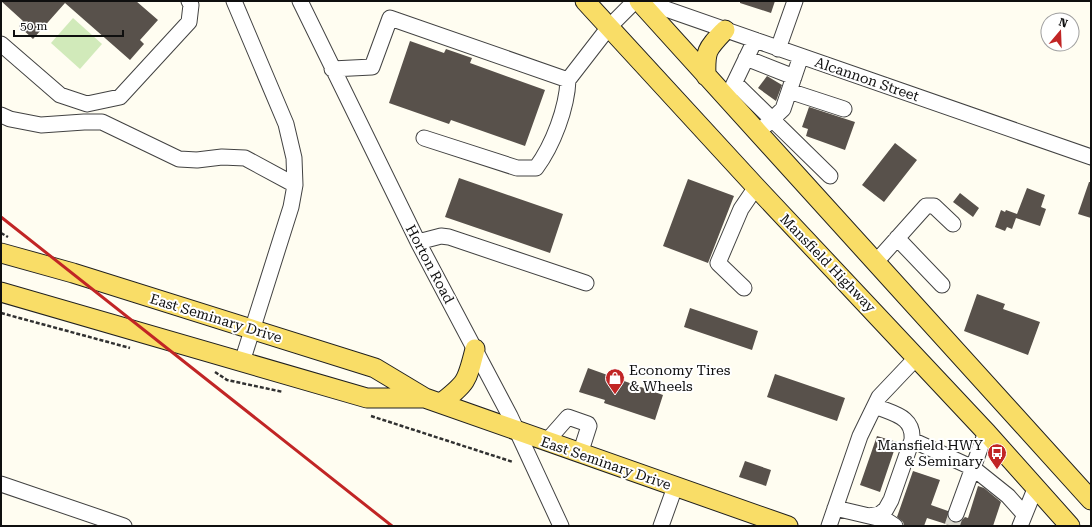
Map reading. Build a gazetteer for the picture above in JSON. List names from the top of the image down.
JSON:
{
  "streets": {
    "main road": ["Mansfield Highway", "East Seminary Drive"],
    "street": ["Alcannon Street", "Horton Road"]
  },
  "crossings": [
    ["Horton Road", "East Seminary Drive"]
  ],
  "places": {
    "shop": ["Economy Tires & Wheels"],
    "bus stop": ["Mansfield HWY & Seminary"]
  },
  "scale_bar": "50 m",
  "north": "top"
}
